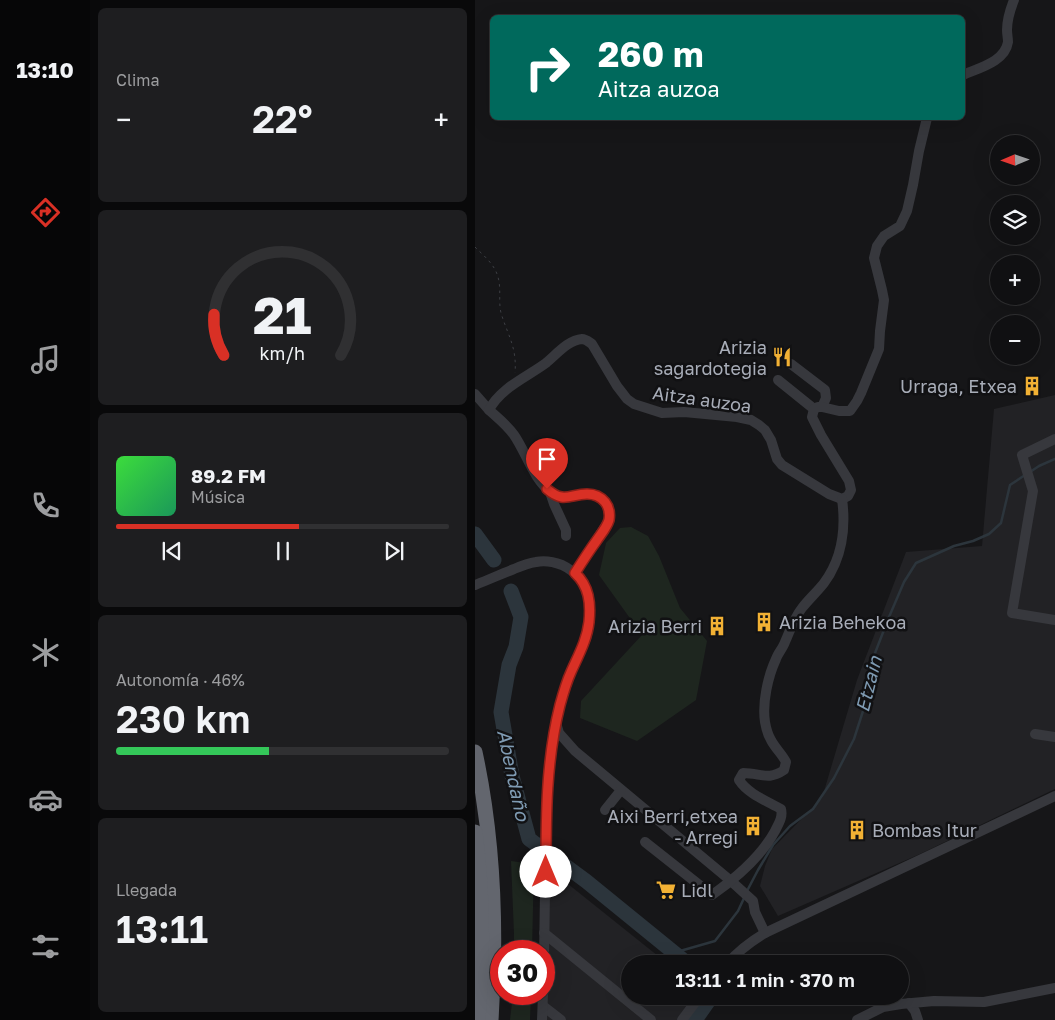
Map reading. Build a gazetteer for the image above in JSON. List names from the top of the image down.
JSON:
{
  "streets": {
    "street": ["Aitza auzoa"]
  },
  "water": ["Etzain", "Abendaño"],
  "places": {
    "restaurant": ["Arizia sagardotegia"],
    "building": [
      "Urraga, Etxea",
      "Arizia Behekoa",
      "Arizia Berri",
      "Aixi Berri,etxea - Arregi",
      "Bombas Itur"
    ],
    "supermarket": ["Lidl"]
  },
  "north": "left",
  "page": {
    "tabs": "13:10",
    "tile": [
      "Clima",
      ["Autonomía · 46%", "230 km"],
      ["Llegada", "13:11"]
    ],
    "turn": ["260 m", "Aitza auzoa"],
    "heat": ["−", "22°", "+"],
    "map_buttons": ["+", "−"],
    "song": ["89.2 FM", "Música"],
    "limit": "30",
    "trip": "13:11 · 1 min · 370 m",
    "gauge": ["21", "km/h"]
  }
}
